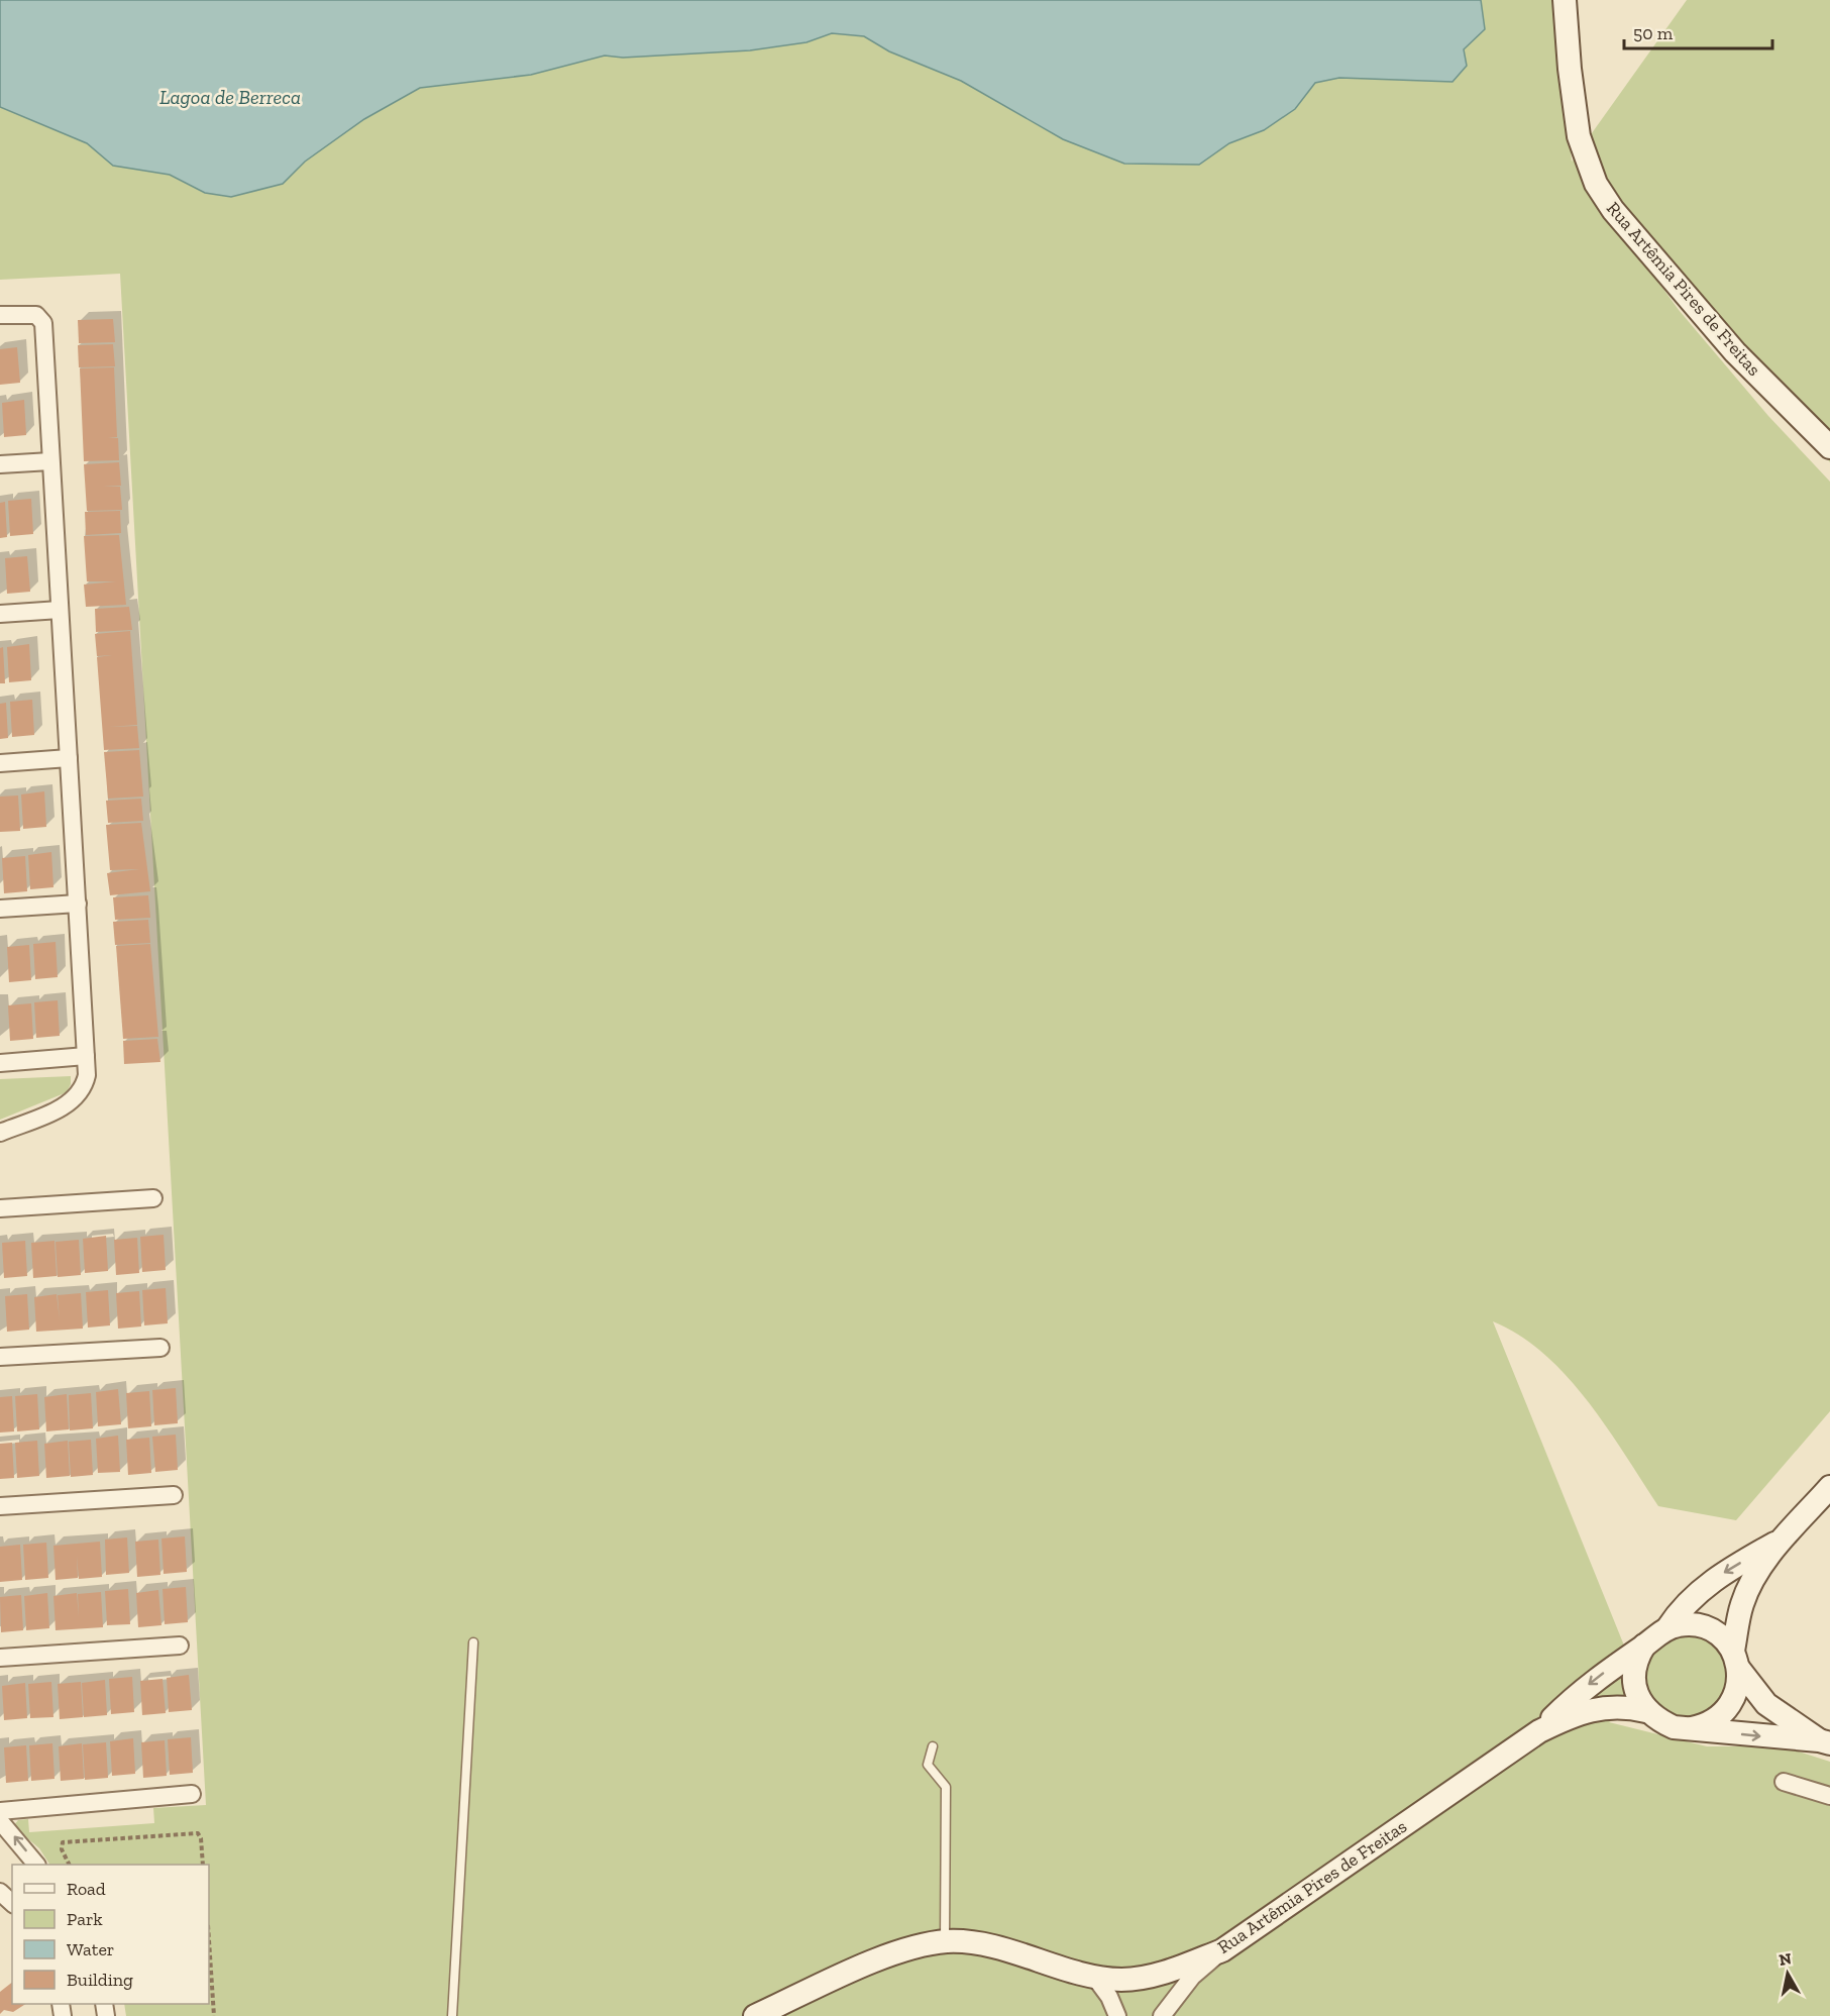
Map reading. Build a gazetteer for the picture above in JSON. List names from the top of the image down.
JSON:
{
  "streets": {
    "street": ["Rua Artêmia Pires de Freitas"]
  },
  "water": ["Lagoa de Berreca"],
  "legend": [
    "Road",
    "Park",
    "Water",
    "Building"
  ],
  "scale_bar": "50 m",
  "north": "top"
}
